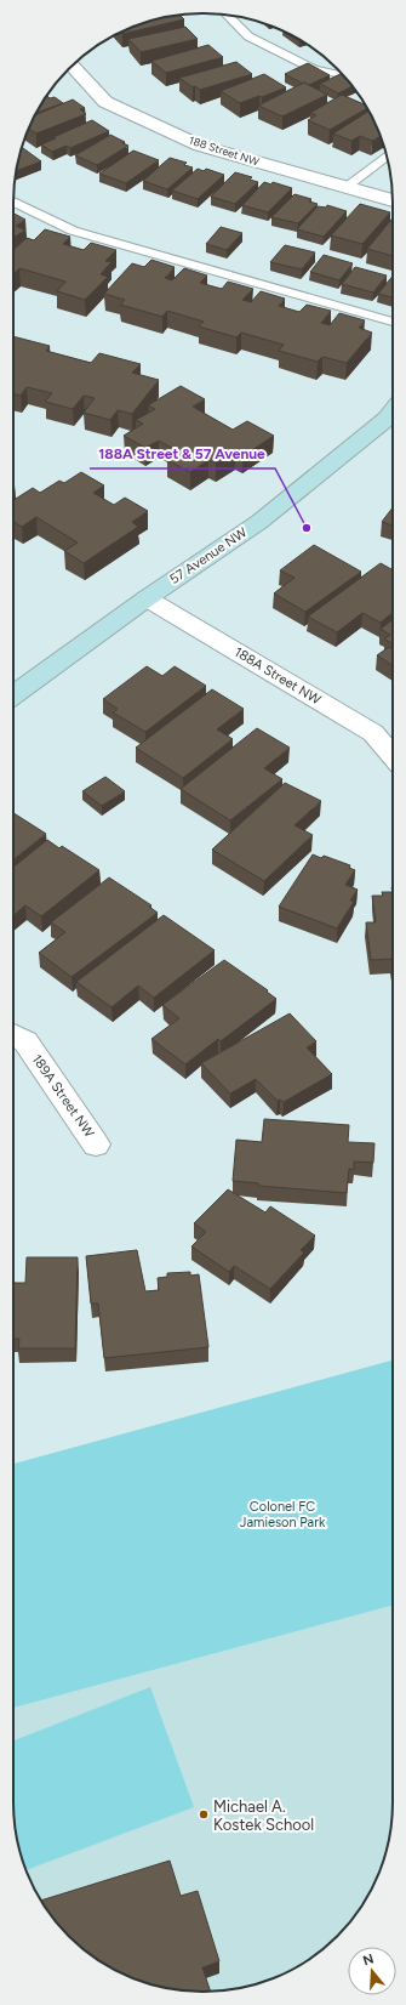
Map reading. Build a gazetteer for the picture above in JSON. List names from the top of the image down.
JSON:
{
  "streets": {
    "street": [
      "188 Street NW",
      "57 Avenue NW",
      "188A Street NW",
      "189A Street NW"
    ]
  },
  "crossings": [
    ["57 Avenue NW", "188A Street NW"]
  ],
  "parks": ["Colonel FC Jamieson Park"],
  "places": ["188A Street & 57 Avenue", "Michael A. Kostek School"],
  "north": "top"
}
